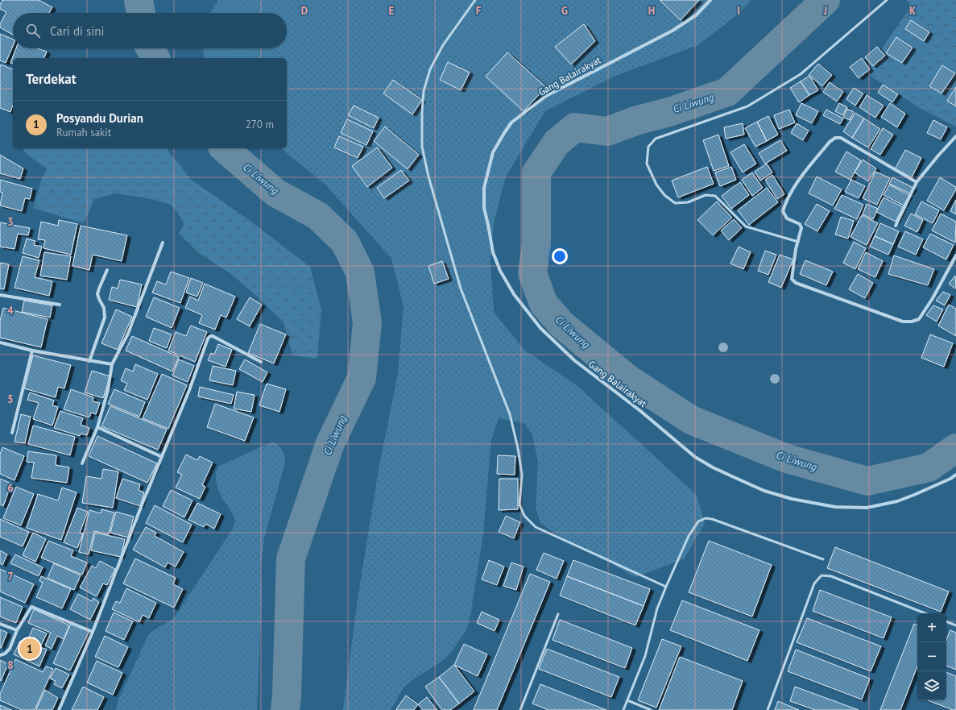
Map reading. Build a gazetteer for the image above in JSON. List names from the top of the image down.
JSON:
{
  "streets": {
    "street": ["Gang Balairakyat"]
  },
  "water": ["Ci Liwung"],
  "page": {
    "search": "Cari di sini",
    "heading": "Terdekat",
    "list": [
      {
        "mark": "1",
        "name": "Posyandu Durian",
        "note": "Rumah sakit",
        "value": "270 m"
      }
    ],
    "map_buttons": ["+", "−"],
    "pins": "1"
  },
  "grid": {
    "columns": [
      "D",
      "E",
      "F",
      "G",
      "H",
      "I",
      "J",
      "K"
    ],
    "rows": [
      "3",
      "4",
      "5",
      "6",
      "7",
      "8"
    ]
  }
}
